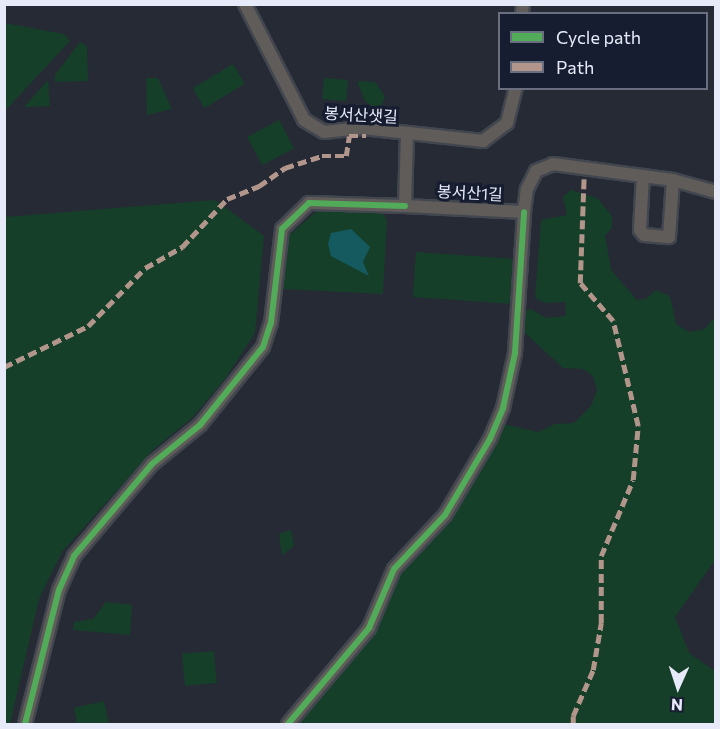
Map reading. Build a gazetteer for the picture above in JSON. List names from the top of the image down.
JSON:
{
  "streets": {
    "street": ["봉서산샛길", "봉서산1길"]
  },
  "legend": ["Cycle path", "Path"],
  "north": "bottom"
}
